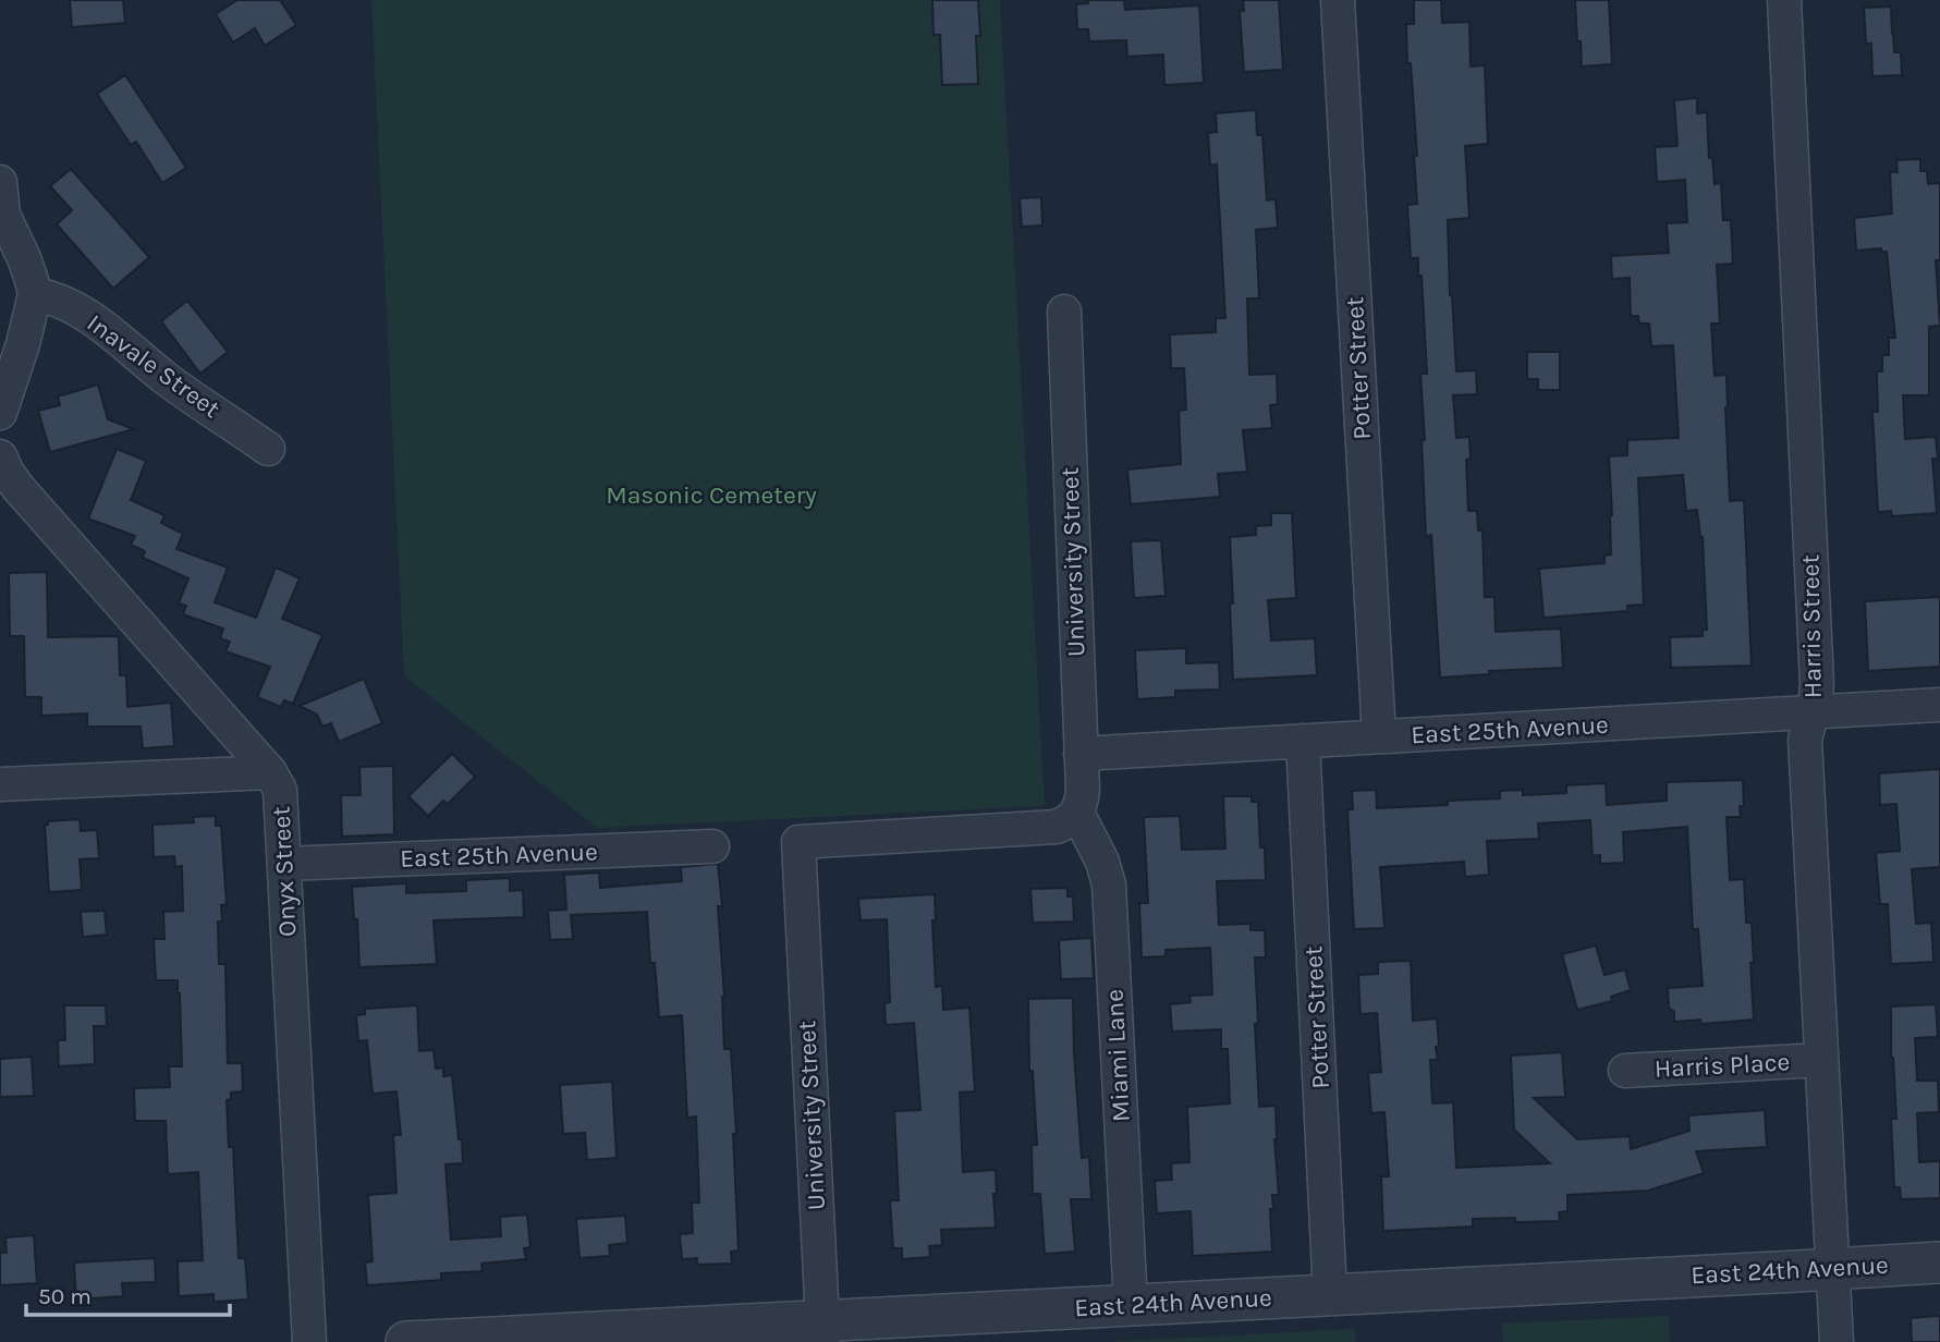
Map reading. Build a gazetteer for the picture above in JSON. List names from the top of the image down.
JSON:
{
  "streets": {
    "street": [
      "Inavale Street",
      "Potter Street",
      "University Street",
      "Harris Street",
      "East 25th Avenue",
      "Onyx Street",
      "Miami Lane",
      "Harris Place",
      "East 24th Avenue"
    ]
  },
  "crossings": [
    ["Potter Street", "East 25th Avenue"],
    ["Potter Street", "East 24th Avenue"],
    ["University Street", "East 25th Avenue"],
    ["University Street", "Miami Lane"],
    ["University Street", "East 24th Avenue"],
    ["Harris Street", "East 25th Avenue"],
    ["Harris Street", "Harris Place"],
    ["Harris Street", "East 24th Avenue"],
    ["East 25th Avenue", "Onyx Street"],
    ["Miami Lane", "East 24th Avenue"]
  ],
  "parks": ["Masonic Cemetery"],
  "scale_bar": "50 m"
}
